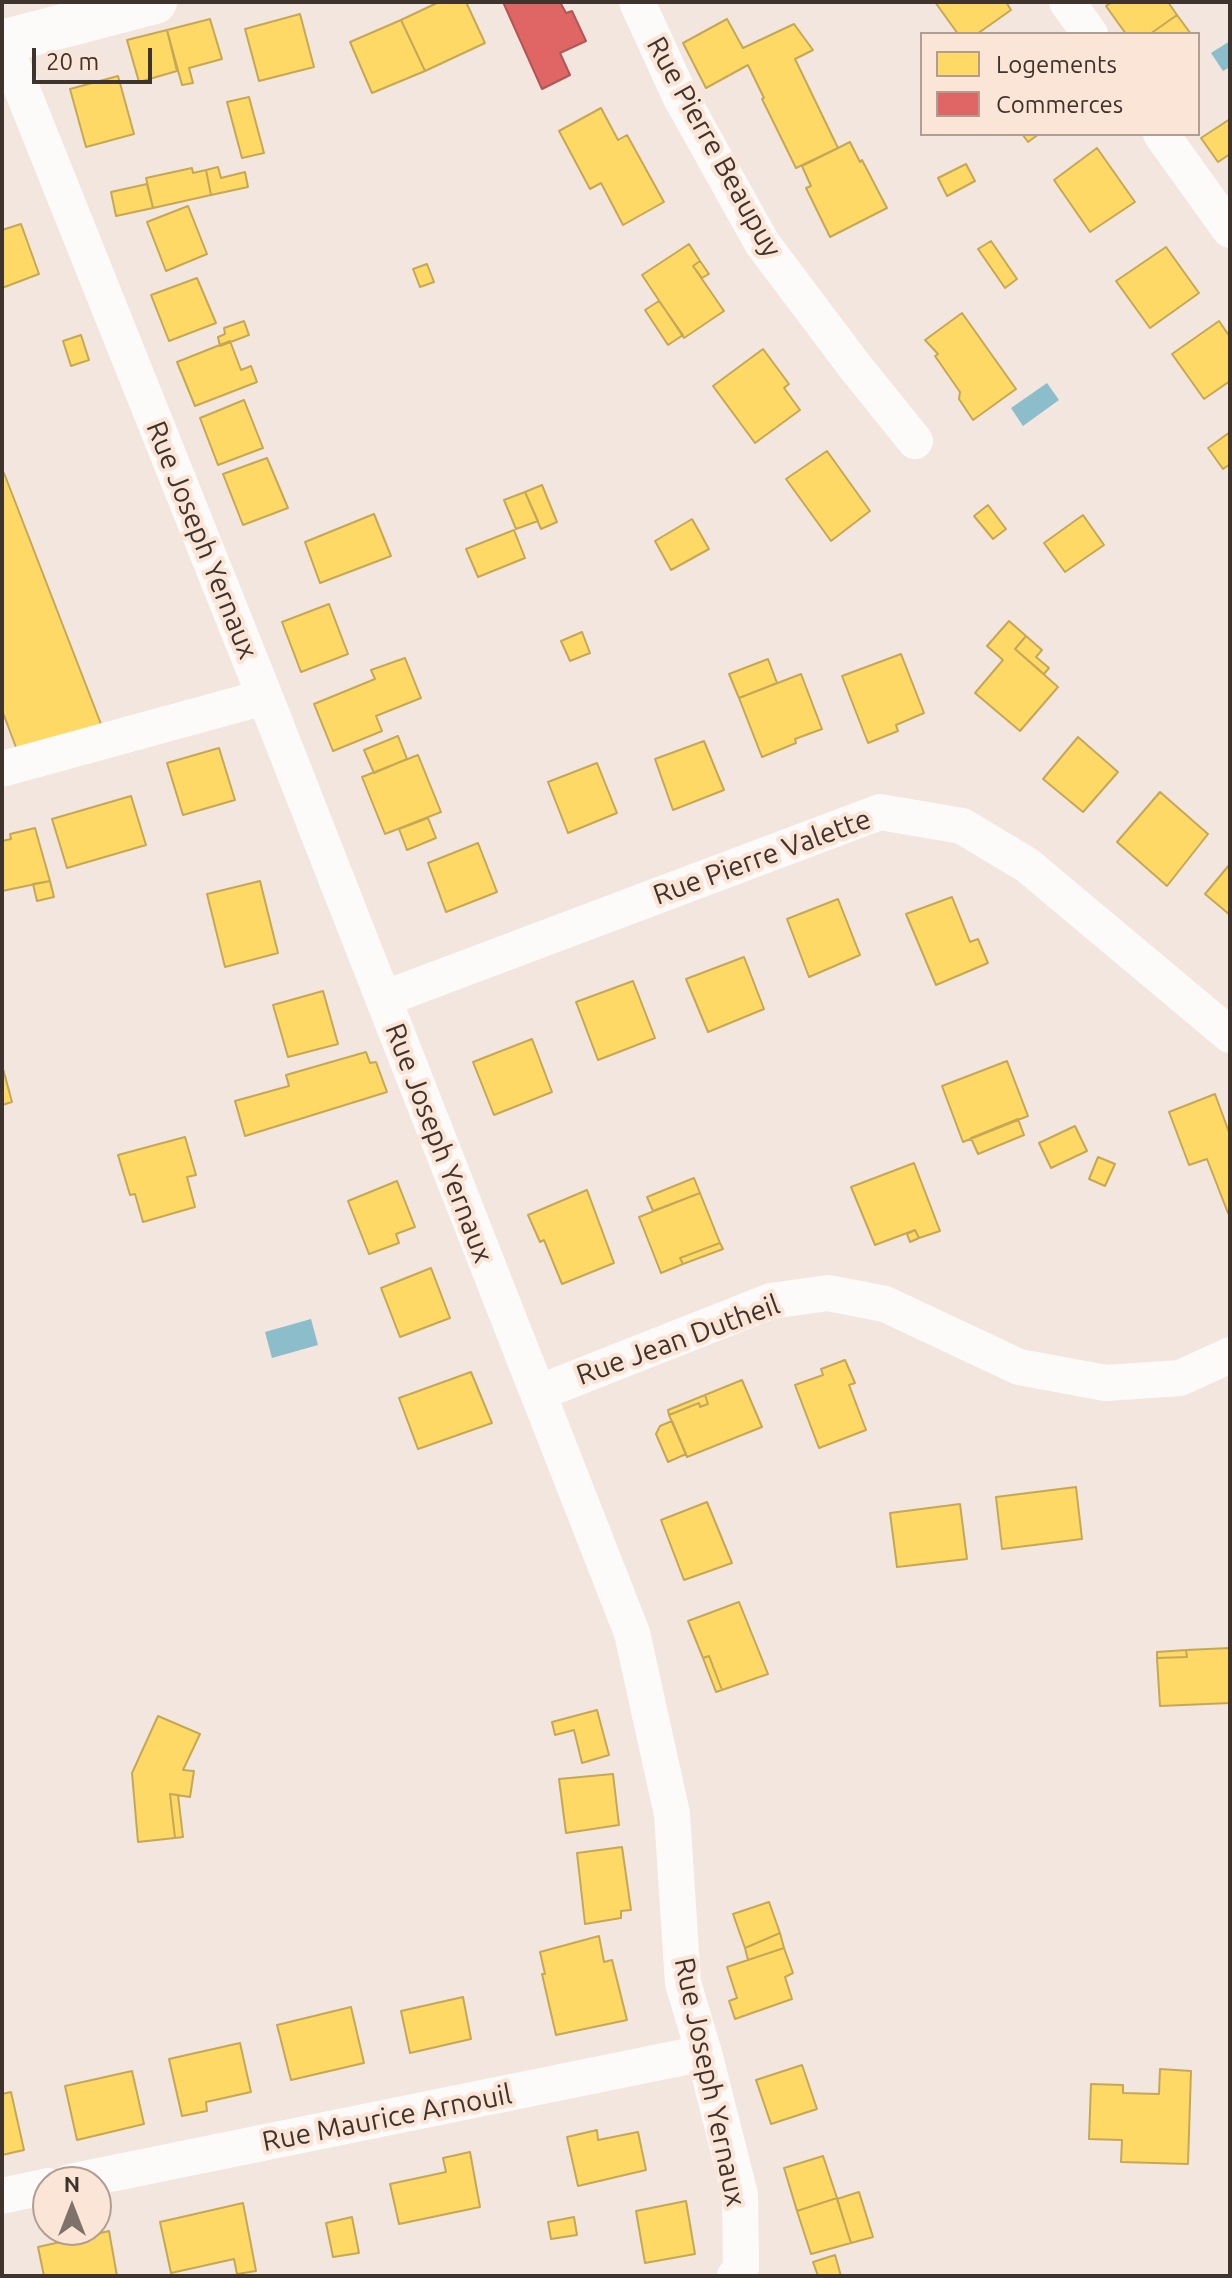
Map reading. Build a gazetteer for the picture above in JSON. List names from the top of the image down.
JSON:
{
  "streets": {
    "street": [
      "Rue Pierre Beaupuy",
      "Rue Joseph Yernaux",
      "Rue Pierre Valette",
      "Rue Jean Dutheil",
      "Rue Maurice Arnouil"
    ]
  },
  "crossings": [
    ["Rue Joseph Yernaux", "Rue Pierre Valette"],
    ["Rue Joseph Yernaux", "Rue Jean Dutheil"],
    ["Rue Joseph Yernaux", "Rue Maurice Arnouil"]
  ],
  "legend": ["Logements", "Commerces"],
  "scale_bar": "20 m",
  "north": "top"
}
